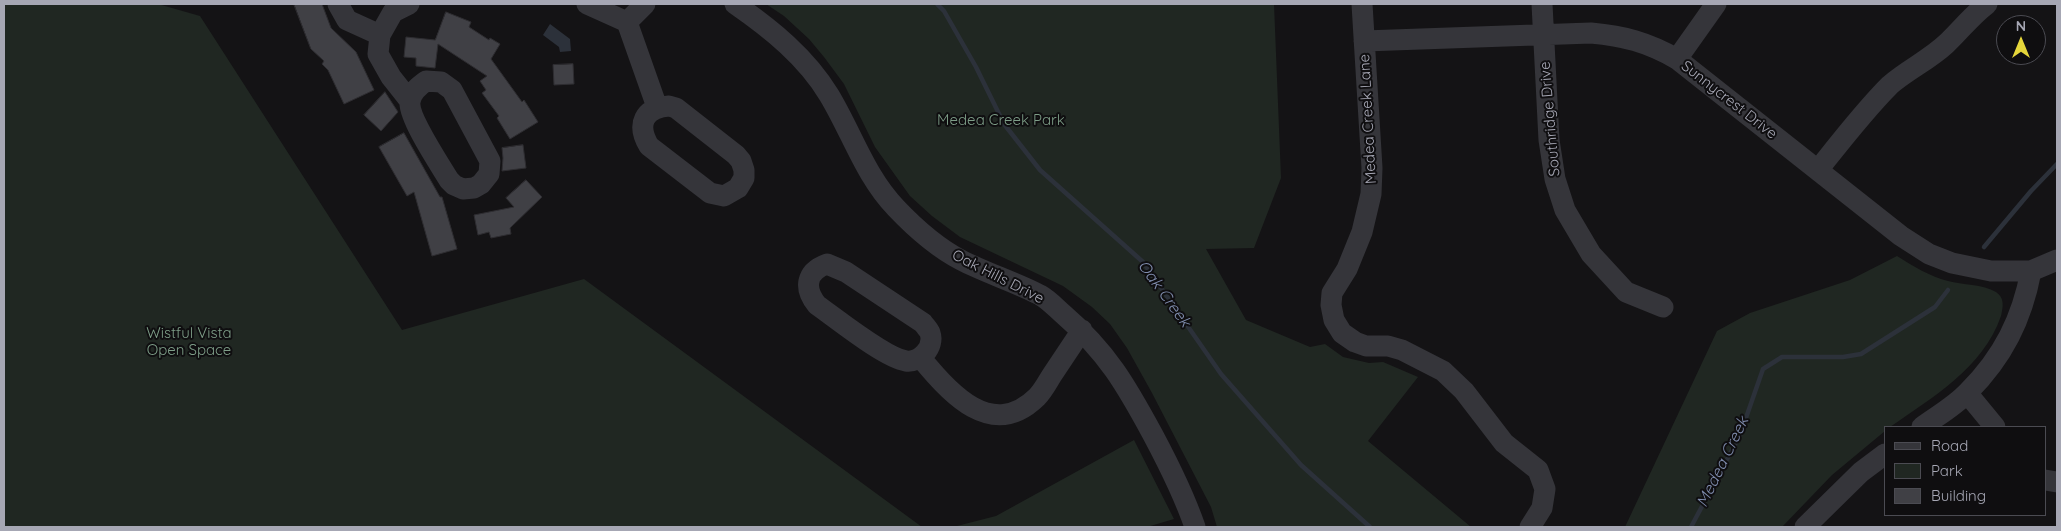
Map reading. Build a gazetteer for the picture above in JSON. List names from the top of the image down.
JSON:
{
  "streets": {
    "street": [
      "Sunnycrest Drive",
      "Medea Creek Lane",
      "Southridge Drive",
      "Oak Hills Drive"
    ]
  },
  "crossings": [
    ["Sunnycrest Drive", "Medea Creek Lane"],
    ["Sunnycrest Drive", "Southridge Drive"]
  ],
  "water": ["Oak Creek", "Medea Creek"],
  "parks": ["Medea Creek Park", "Wistful Vista Open Space"],
  "legend": ["Road", "Park", "Building"],
  "north": "top"
}
